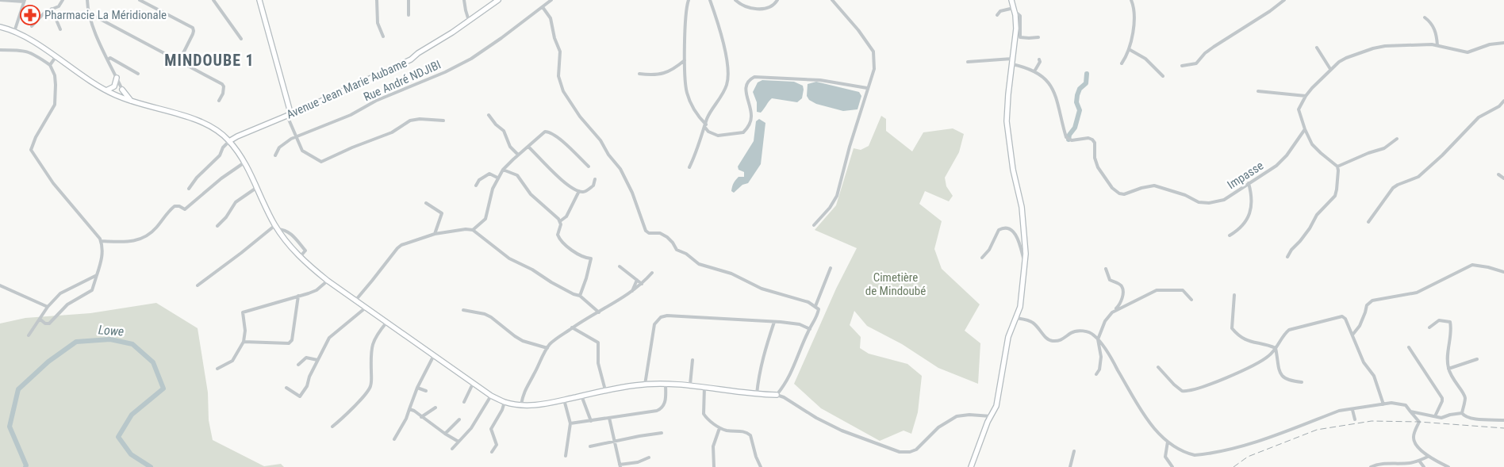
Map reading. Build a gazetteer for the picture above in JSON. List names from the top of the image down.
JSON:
{
  "streets": {
    "street": ["Rue André NDJIBI", "Avenue Jean Marie Aubame", "Impasse"]
  },
  "districts": ["MINDOUBE 1"],
  "water": ["Lowe"],
  "parks": ["Cimetière de Mindoubé"],
  "places": {
    "pharmacy": ["Pharmacie La Méridionale"]
  }
}
